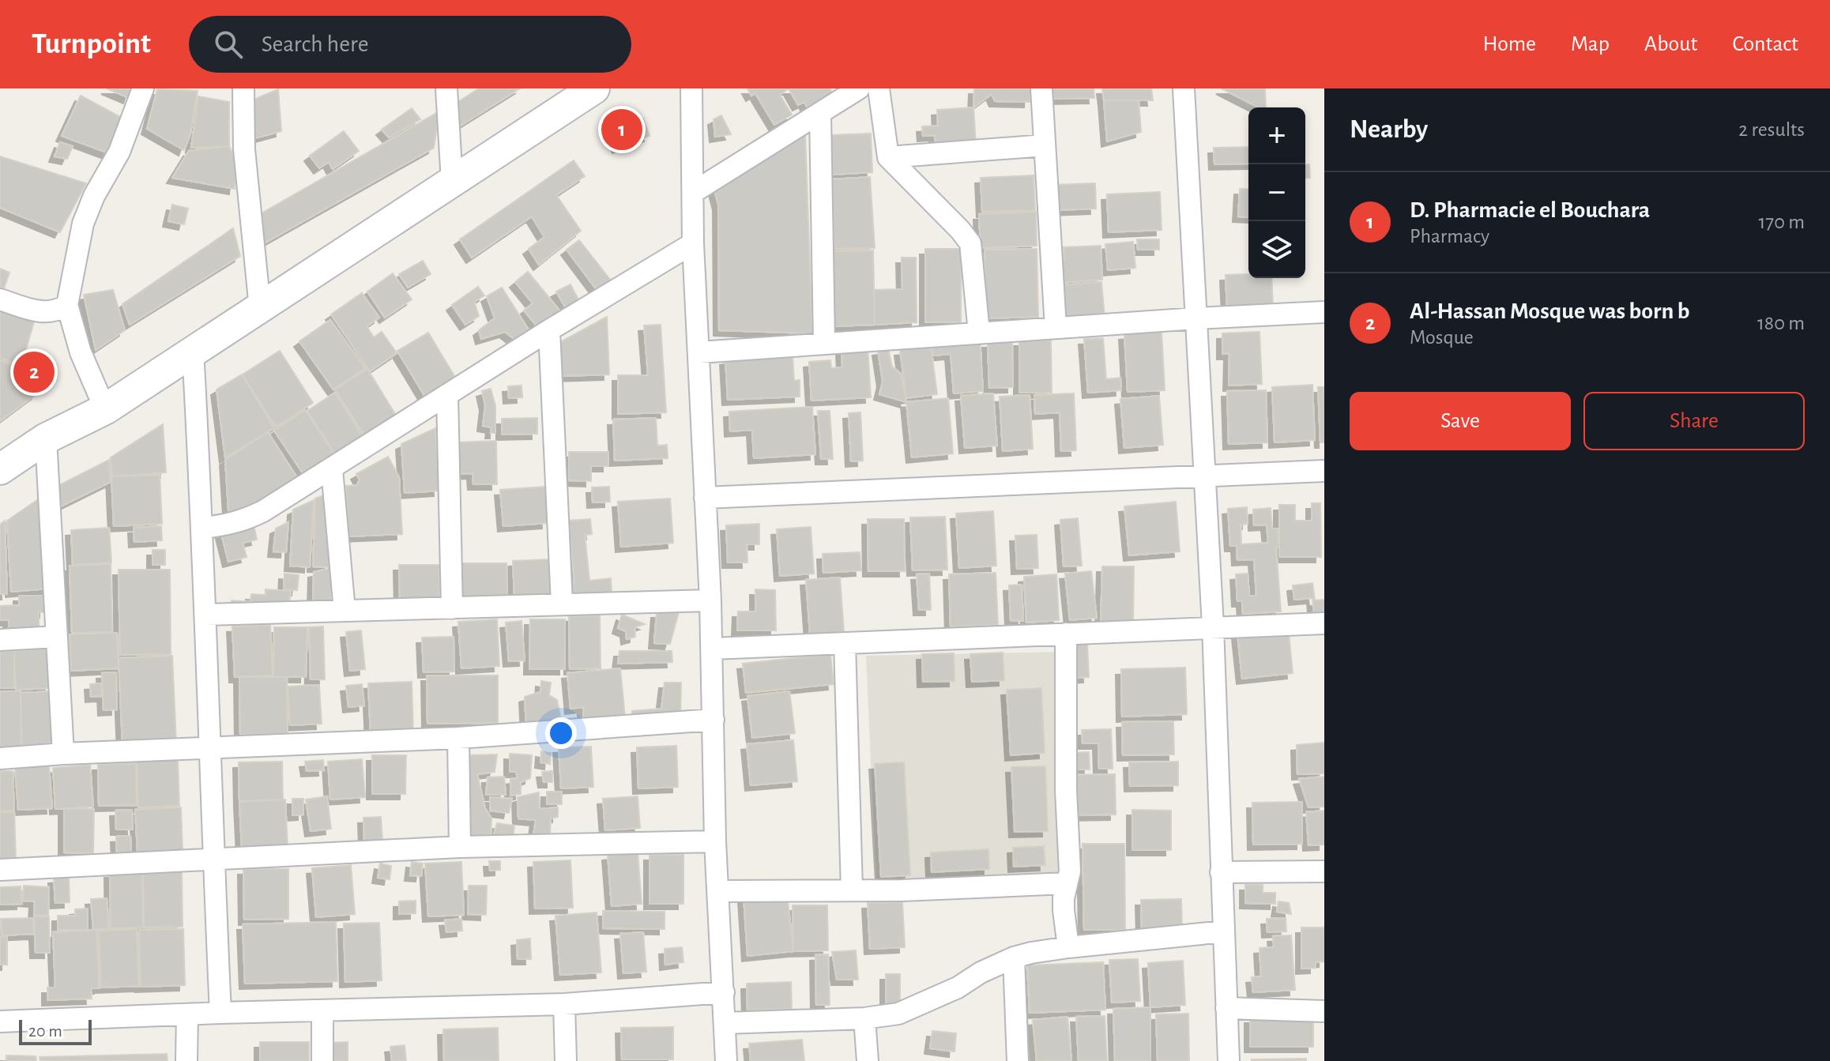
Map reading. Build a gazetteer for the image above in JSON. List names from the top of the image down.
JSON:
{
  "scale_bar": "20 m",
  "page": {
    "header": "Turnpoint",
    "search": "Search here",
    "nav": [
      "Home",
      "Map",
      "About",
      "Contact"
    ],
    "heading": ["Nearby", "2 results"],
    "pins": ["1", "2"],
    "map_buttons": ["+", "−"],
    "list": [
      {
        "mark": "1",
        "name": "D. Pharmacie el Bouchara",
        "note": "Pharmacy",
        "value": "170 m"
      },
      {
        "mark": "2",
        "name": "Al-Hassan Mosque was born b",
        "note": "Mosque",
        "value": "180 m"
      }
    ],
    "buttons": ["Save", "Share"],
    "scale": "20 m"
  }
}
